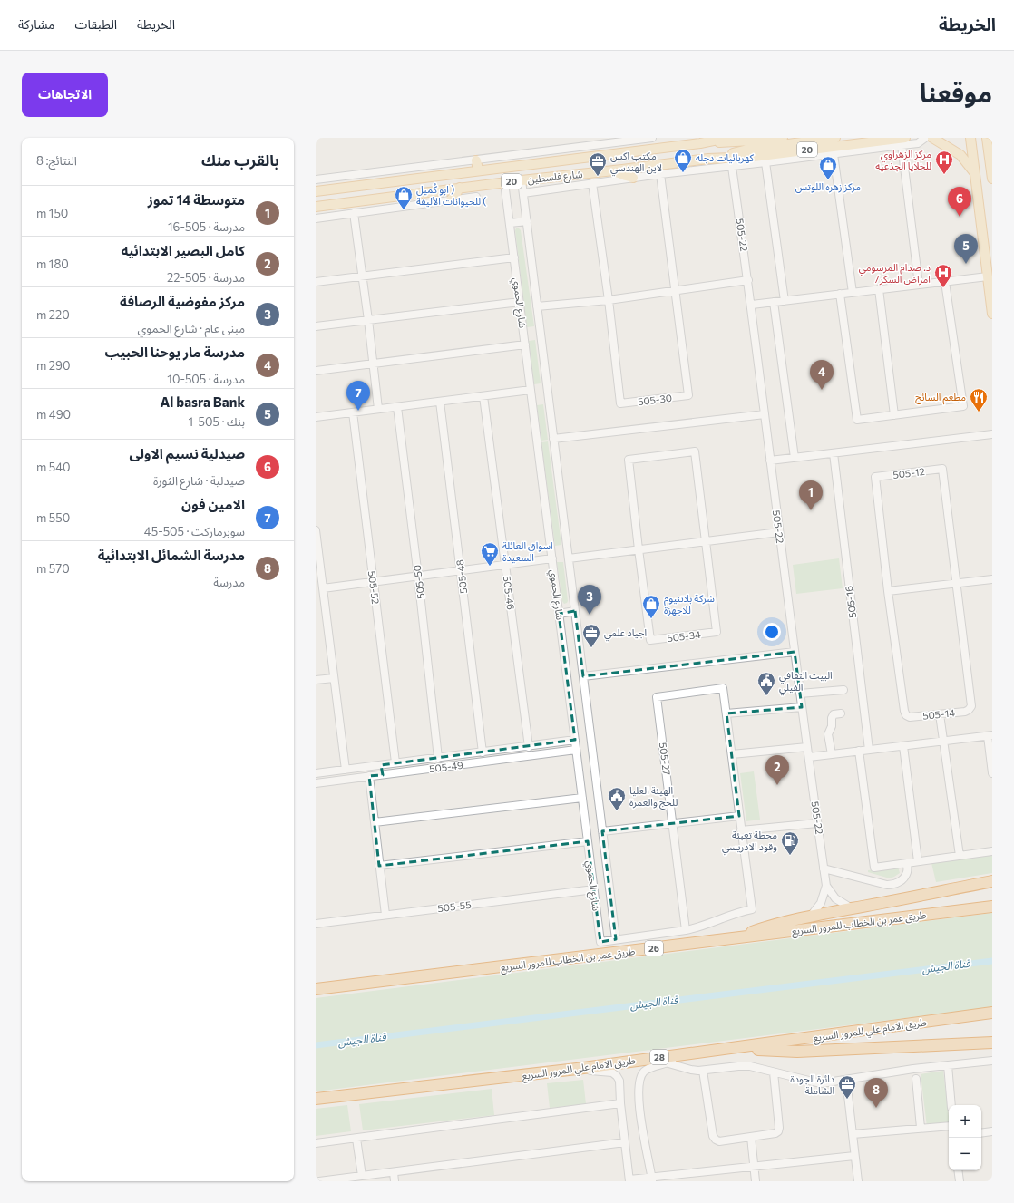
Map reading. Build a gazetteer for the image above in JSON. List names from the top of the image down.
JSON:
{
  "streets": {
    "highway": [
      "طريق عمر بن الخطاب للمرور السريع",
      "26",
      "طريق الامام علي للمرور السريع",
      "28"
    ],
    "main road": ["20", "شارع فلسطين"],
    "street": [
      "505-22",
      "شارع الحموي",
      "505-30",
      "505-12",
      "505-48",
      "505-50",
      "505-52",
      "505-46",
      "505-16",
      "505-34",
      "505-14",
      "505-27",
      "505-49",
      "505-55"
    ]
  },
  "crossings": [
    ["شارع فلسطين", "شارع الحموي"],
    ["شارع الحموي", "505-49"],
    ["شارع الحموي", "505-55"],
    ["505-12", "505-14"],
    ["505-48", "505-49"],
    ["505-50", "505-49"],
    ["505-52", "505-49"],
    ["505-46", "505-49"]
  ],
  "water": ["قناة الجيش"],
  "places": {
    "shop": [
      "كهربائيات دجله",
      "مركز زهره اللوتس",
      "ابو كُميل ) للحيوانات الأليفة (",
      "شركة بلاتنيوم للاجهزة"
    ],
    "hospital": ["مركز الزهراوي للخلايا الجذعيه", "د. صدام المرسومي /امراض السكر"],
    "office": ["مكتب اكس لاين الهندسي", "اجياد علمي", "دائرة الجودة الشاملة"],
    "restaurant": ["مطعم السائح"],
    "supermarket": ["اسواق العائلة السعيدة"],
    "public building": ["البيت الثقافي الفيلي", "الهيئة العليا للحج والعمرة"],
    "fuel station": ["محطة تعبئة وقود الادريسي"]
  },
  "page": {
    "header": "الخريطة",
    "nav": ["الخريطة", "الطبقات", "مشاركة"],
    "title": "موقعنا",
    "buttons": "الاتجاهات",
    "heading": ["بالقرب منك", "النتائج: 8"],
    "list": [
      {
        "mark": "1",
        "name": "متوسطة 14 تموز",
        "note": "مدرسة · 505-16",
        "value": "150 m"
      },
      {
        "mark": "2",
        "name": "كامل البصير الابتدائيه",
        "note": "مدرسة · 505-22",
        "value": "180 m"
      },
      {
        "mark": "3",
        "name": "مركز مفوضية الرصافة",
        "note": "مبنى عام · شارع الحموي",
        "value": "220 m"
      },
      {
        "mark": "4",
        "name": "مدرسة مار يوحنا الحبيب",
        "note": "مدرسة · 505-10",
        "value": "290 m"
      },
      {
        "mark": "5",
        "name": "Al basra Bank",
        "note": "بنك · 505-1",
        "value": "490 m"
      },
      {
        "mark": "6",
        "name": "صيدلية نسيم الاولى",
        "note": "صيدلية · شارع الثورة",
        "value": "540 m"
      },
      {
        "mark": "7",
        "name": "الامين فون",
        "note": "سوبرماركت · 505-45",
        "value": "550 m"
      },
      {
        "mark": "8",
        "name": "مدرسة الشمائل الابتدائية",
        "note": "مدرسة",
        "value": "570 m"
      }
    ],
    "pins": [
      "6",
      "5",
      "4",
      "7",
      "1",
      "3",
      "2",
      "8"
    ],
    "map_buttons": ["+", "−"]
  }
}
